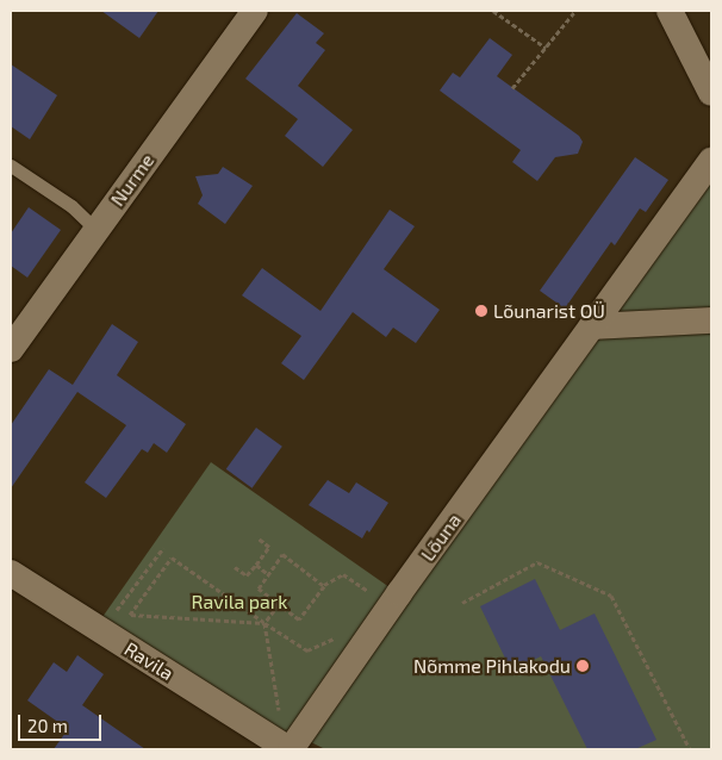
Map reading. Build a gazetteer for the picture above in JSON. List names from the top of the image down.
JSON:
{
  "streets": {
    "street": ["Nurme", "Lõuna", "Ravila"]
  },
  "crossings": [
    ["Lõuna", "Ravila"]
  ],
  "parks": ["Ravila park"],
  "places": ["Lõunarist OÜ", "Nõmme Pihlakodu"],
  "scale_bar": "20 m"
}
